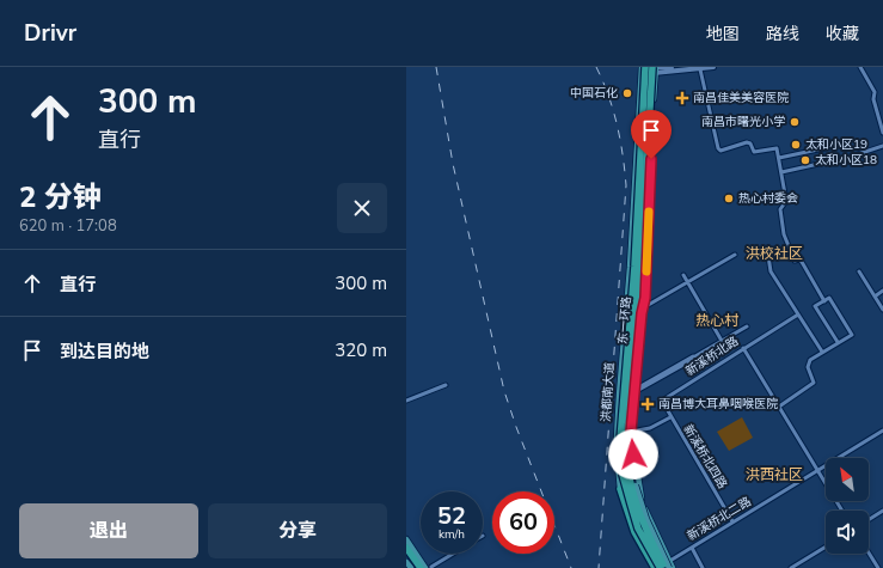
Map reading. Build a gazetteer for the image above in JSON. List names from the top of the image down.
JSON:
{
  "streets": {
    "highway": ["东一环路"],
    "main road": ["洪都南大道"],
    "street": ["新溪桥北路", "新溪桥北四路", "新溪桥北二路"]
  },
  "crossings": [
    ["东一环路", "洪都南大道"],
    ["东一环路", "新溪桥北二路"],
    ["新溪桥北路", "新溪桥北四路"],
    ["洪都南大道", "新溪桥北二路"],
    ["新溪桥北四路", "新溪桥北二路"]
  ],
  "districts": ["洪校社区", "热心村", "洪西社区"],
  "places": {
    "other": [
      "中国石化",
      "南昌市曙光小学",
      "太和小区19",
      "太和小区18",
      "热心村委会"
    ],
    "health": ["南昌佳美美容医院", "南昌博大耳鼻咽喉医院"]
  },
  "north": "top left",
  "page": {
    "header": "Drivr",
    "nav": ["地图", "路线", "收藏"],
    "turn": ["300 m", "直行"],
    "heading": ["2 分钟", "620 m · 17:08"],
    "list": [
      {
        "name": "直行",
        "value": "300 m"
      },
      {
        "name": "到达目的地",
        "value": "320 m"
      }
    ],
    "speed": "52 km/h",
    "limit": "60",
    "buttons": ["退出", "分享"]
  }
}
